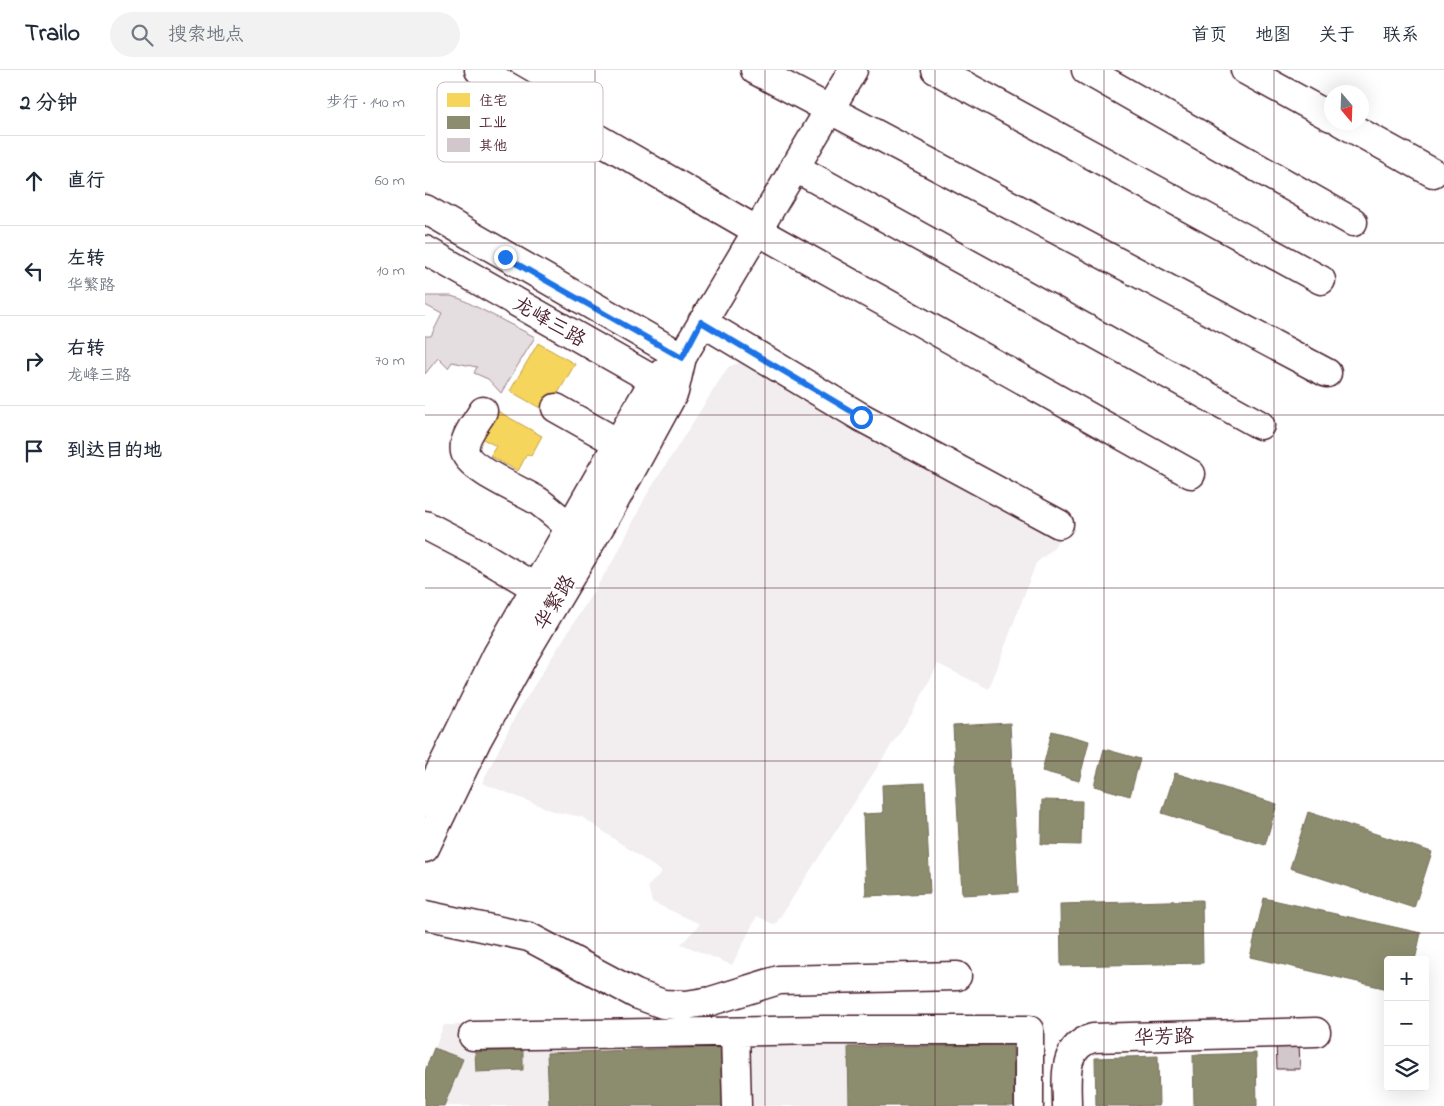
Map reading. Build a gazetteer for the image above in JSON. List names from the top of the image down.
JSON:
{
  "streets": {
    "street": ["龙峰三路", "华繁路", "华芳路"]
  },
  "crossings": [
    ["龙峰三路", "华繁路"]
  ],
  "legend": ["住宅", "工业", "其他"],
  "north": "bottom",
  "page": {
    "header": "Trailo",
    "search": "搜索地点",
    "nav": [
      "首页",
      "地图",
      "关于",
      "联系"
    ],
    "heading": ["2 分钟", "步行 · 140 m"],
    "list": [
      ["直行", "60 m"],
      ["左转", "华繁路", "10 m"],
      ["右转", "龙峰三路", "70 m"],
      "到达目的地"
    ],
    "map_buttons": ["+", "−"]
  }
}
